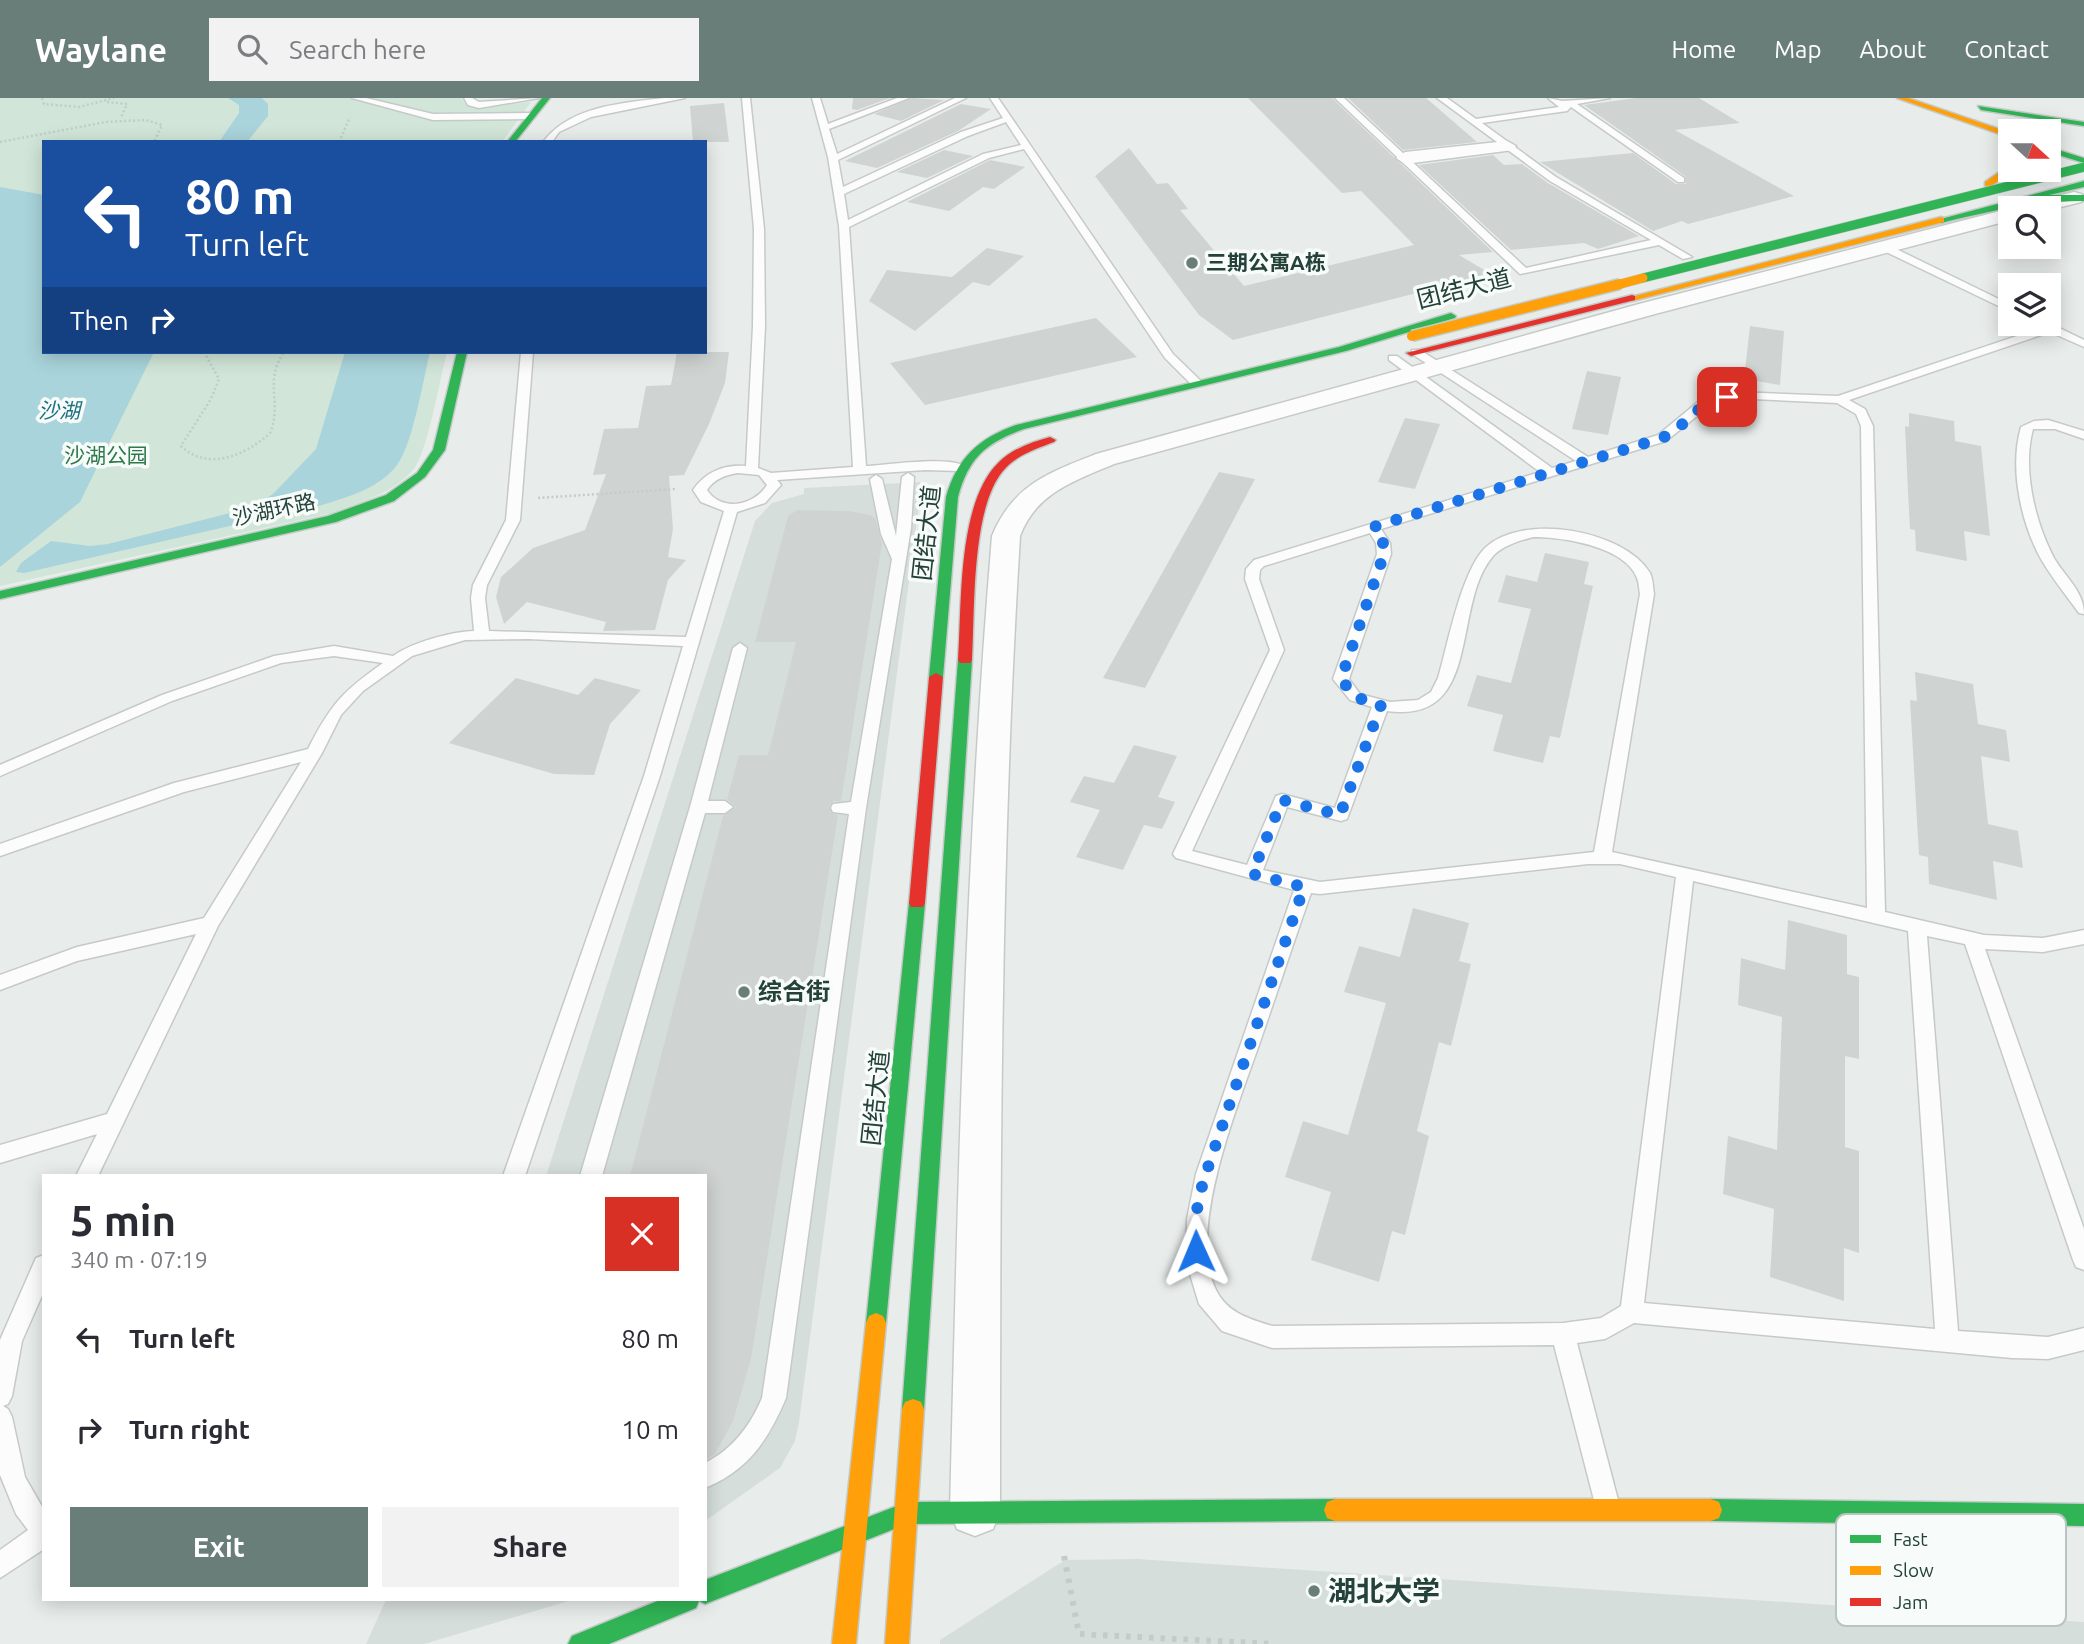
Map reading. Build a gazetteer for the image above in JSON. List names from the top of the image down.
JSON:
{
  "streets": {
    "main road": ["团结大道", "沙湖环路"]
  },
  "water": ["沙湖"],
  "parks": ["沙湖公园"],
  "places": ["三期公寓A栋", "综合街", "湖北大学"],
  "legend": ["Fast", "Slow", "Jam"],
  "north": "right",
  "page": {
    "header": "Waylane",
    "search": "Search here",
    "nav": [
      "Home",
      "Map",
      "About",
      "Contact"
    ],
    "turn": ["80 m", "Turn left"],
    "then": "Then",
    "heading": ["5 min", "340 m · 07:19"],
    "list": [
      {
        "name": "Turn left",
        "value": "80 m"
      },
      {
        "name": "Turn right",
        "value": "10 m"
      }
    ],
    "buttons": ["Exit", "Share"]
  }
}
